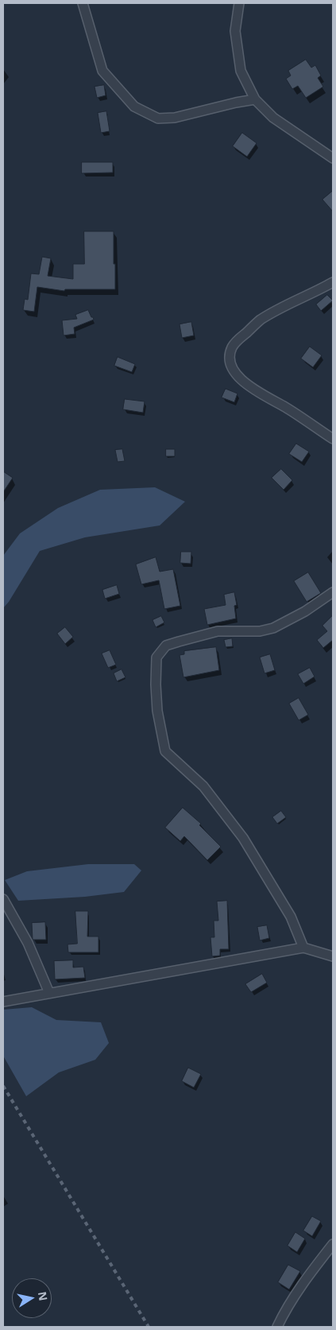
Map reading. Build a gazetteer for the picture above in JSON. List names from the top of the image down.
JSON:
{
  "north": "right"
}
